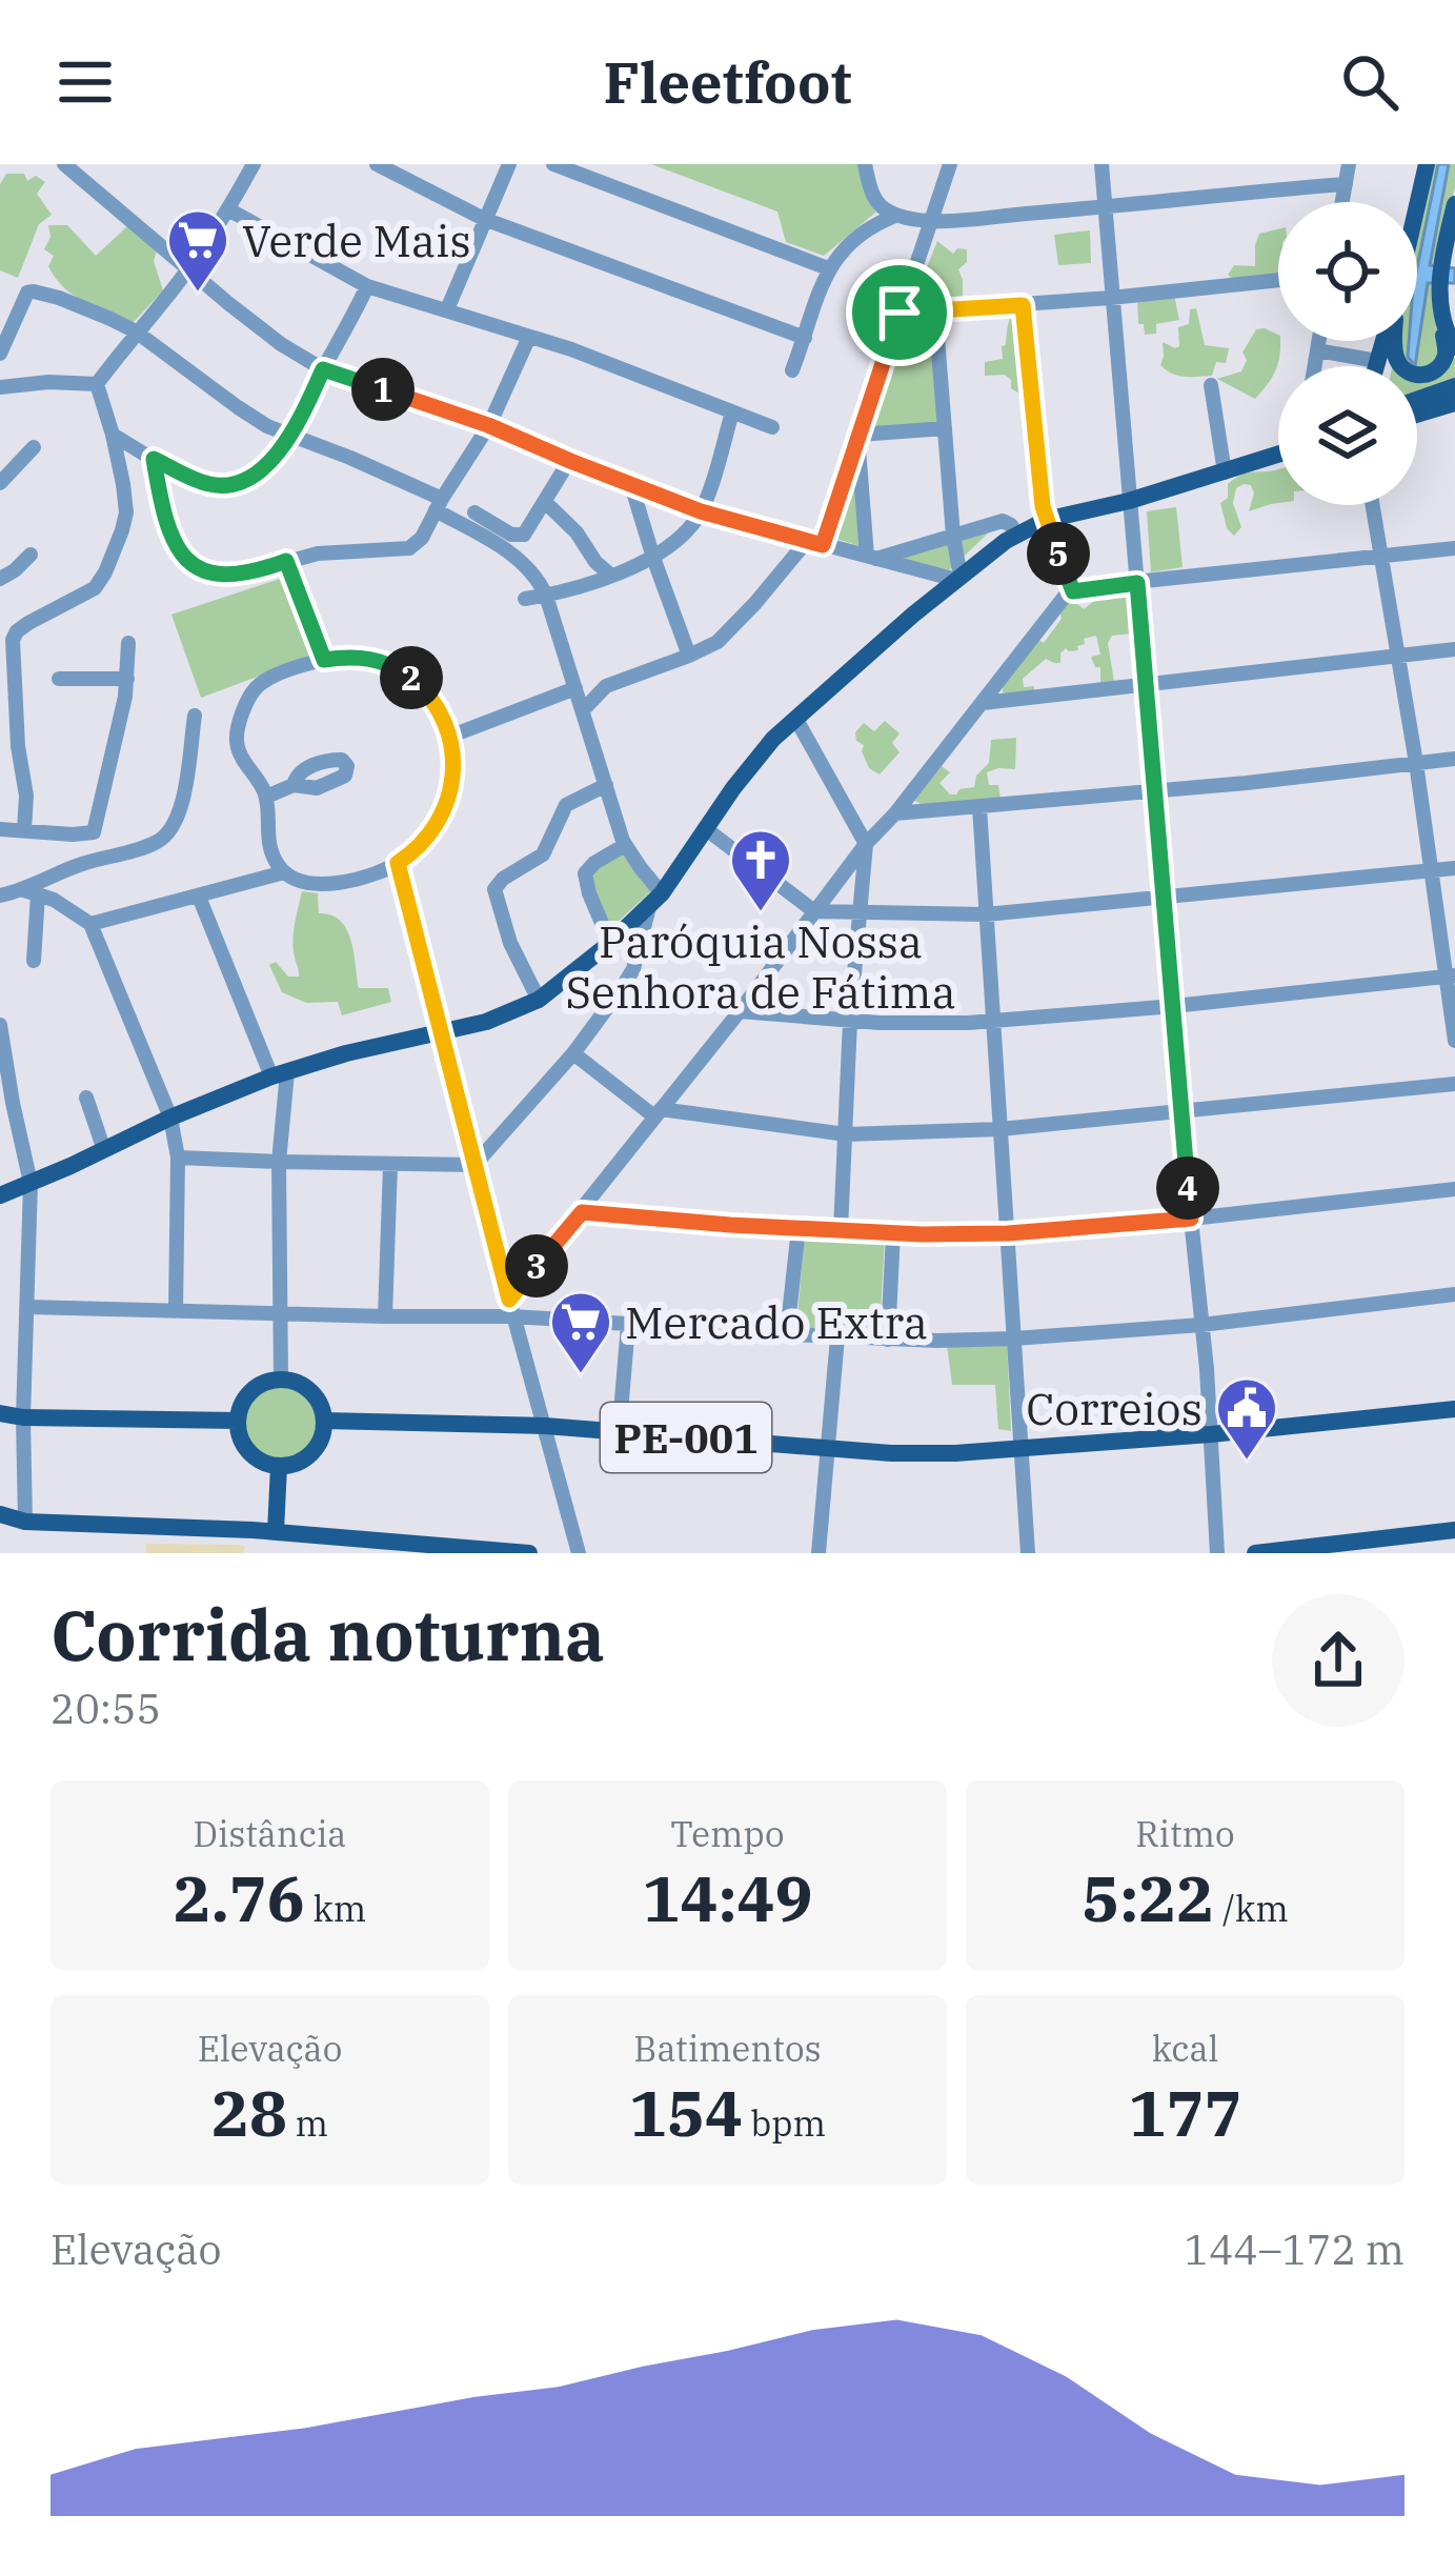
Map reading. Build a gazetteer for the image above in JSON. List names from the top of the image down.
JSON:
{
  "streets": {
    "main road": ["PE-001"]
  },
  "places": {
    "supermarket": ["Verde Mais", "Mercado Extra"],
    "church": ["Paróquia Nossa Senhora de Fátima"],
    "public building": ["Correios"]
  },
  "page": {
    "header": "Fleetfoot",
    "pins": [
      "1",
      "5",
      "2",
      "4",
      "3"
    ],
    "heading": ["Corrida noturna", "20:55"],
    "stats": [
      ["Distância", "2.76 km"],
      ["Tempo", "14:49"],
      ["Ritmo", "5:22 /km"],
      ["Elevação", "28 m"],
      ["Batimentos", "154 bpm"],
      ["kcal", "177"]
    ],
    "chart": ["Elevação", "144–172 m"]
  }
}
